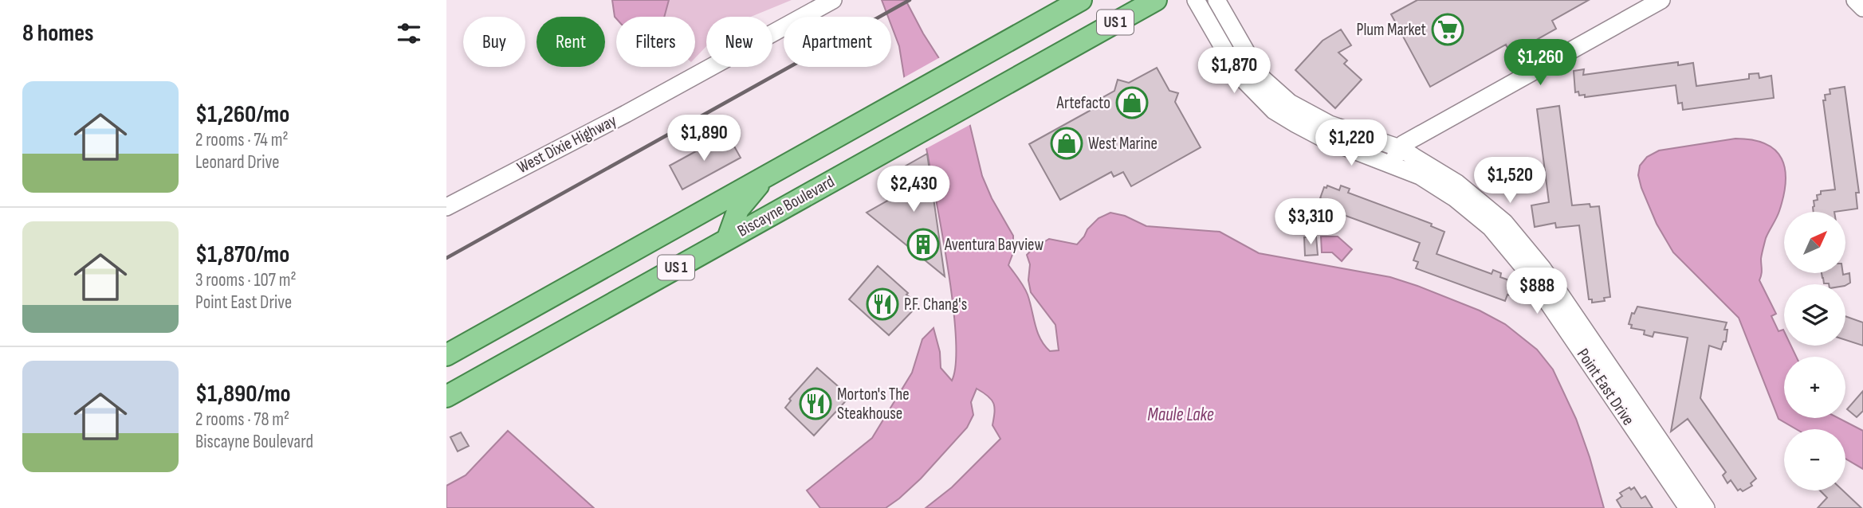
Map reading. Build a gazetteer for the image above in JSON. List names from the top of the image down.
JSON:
{
  "streets": {
    "main road": ["US 1", "Biscayne Boulevard"],
    "street": ["West Dixie Highway", "Point East Drive"]
  },
  "water": ["Maule Lake"],
  "places": {
    "supermarket": ["Plum Market"],
    "shop": ["Artefacto", "West Marine"],
    "building": ["Aventura Bayview"],
    "restaurant": ["P.F. Chang's", "Morton's The Steakhouse"]
  },
  "north": "top right",
  "page": {
    "heading": "8 homes",
    "chip": [
      "Buy",
      "Rent",
      "Filters",
      "New",
      "Apartment"
    ],
    "price": [
      "$1,260",
      "$1,870",
      "$1,890",
      "$1,220",
      "$1,520",
      "$2,430",
      "$3,310",
      "$888"
    ],
    "list": [
      {
        "name": "$1,260/mo",
        "note": "2 rooms · 74 m² · Leonard Drive"
      },
      {
        "name": "$1,870/mo",
        "note": "3 rooms · 107 m² · Point East Drive"
      },
      {
        "name": "$1,890/mo",
        "note": "2 rooms · 78 m² · Biscayne Boulevard"
      }
    ],
    "map_buttons": ["+", "−"]
  }
}
